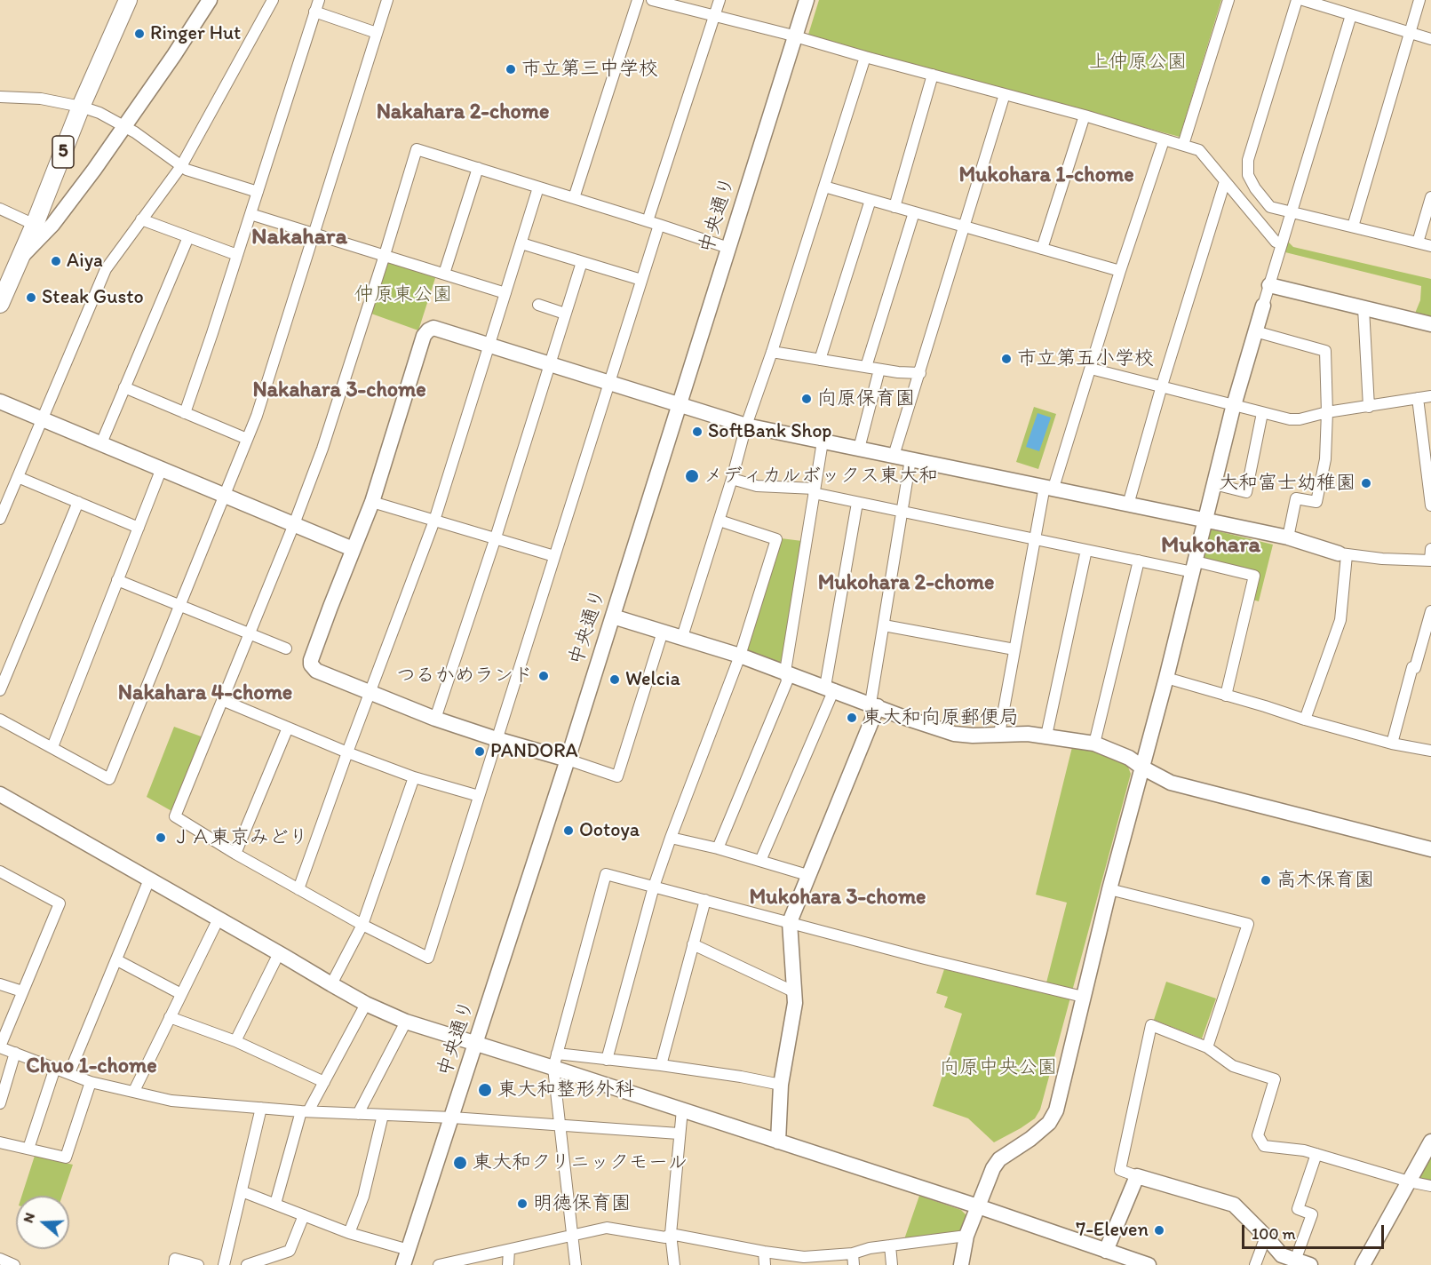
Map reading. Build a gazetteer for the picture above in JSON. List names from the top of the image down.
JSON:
{
  "streets": {
    "main road": ["5"],
    "street": ["中央通り"]
  },
  "districts": [
    "Nakahara 2-chome",
    "Mukohara 1-chome",
    "Nakahara",
    "Nakahara 3-chome",
    "Mukohara",
    "Mukohara 2-chome",
    "Nakahara 4-chome",
    "Mukohara 3-chome",
    "Chuo 1-chome"
  ],
  "parks": ["上仲原公園", "仲原東公園", "向原中央公園"],
  "places": [
    "Ringer Hut",
    "市立第三中学校",
    "Aiya",
    "Steak Gusto",
    "市立第五小学校",
    "向原保育園",
    "SoftBank Shop",
    "メディカルボックス東大和",
    "大和富士幼稚園",
    "つるかめランド",
    "Welcia",
    "東大和向原郵便局",
    "PANDORA",
    "Ootoya",
    "ＪＡ東京みどり",
    "高木保育園",
    "東大和整形外科",
    "東大和クリニックモール",
    "明徳保育園",
    "7-Eleven"
  ],
  "scale_bar": "100 m",
  "north": "left"
}
